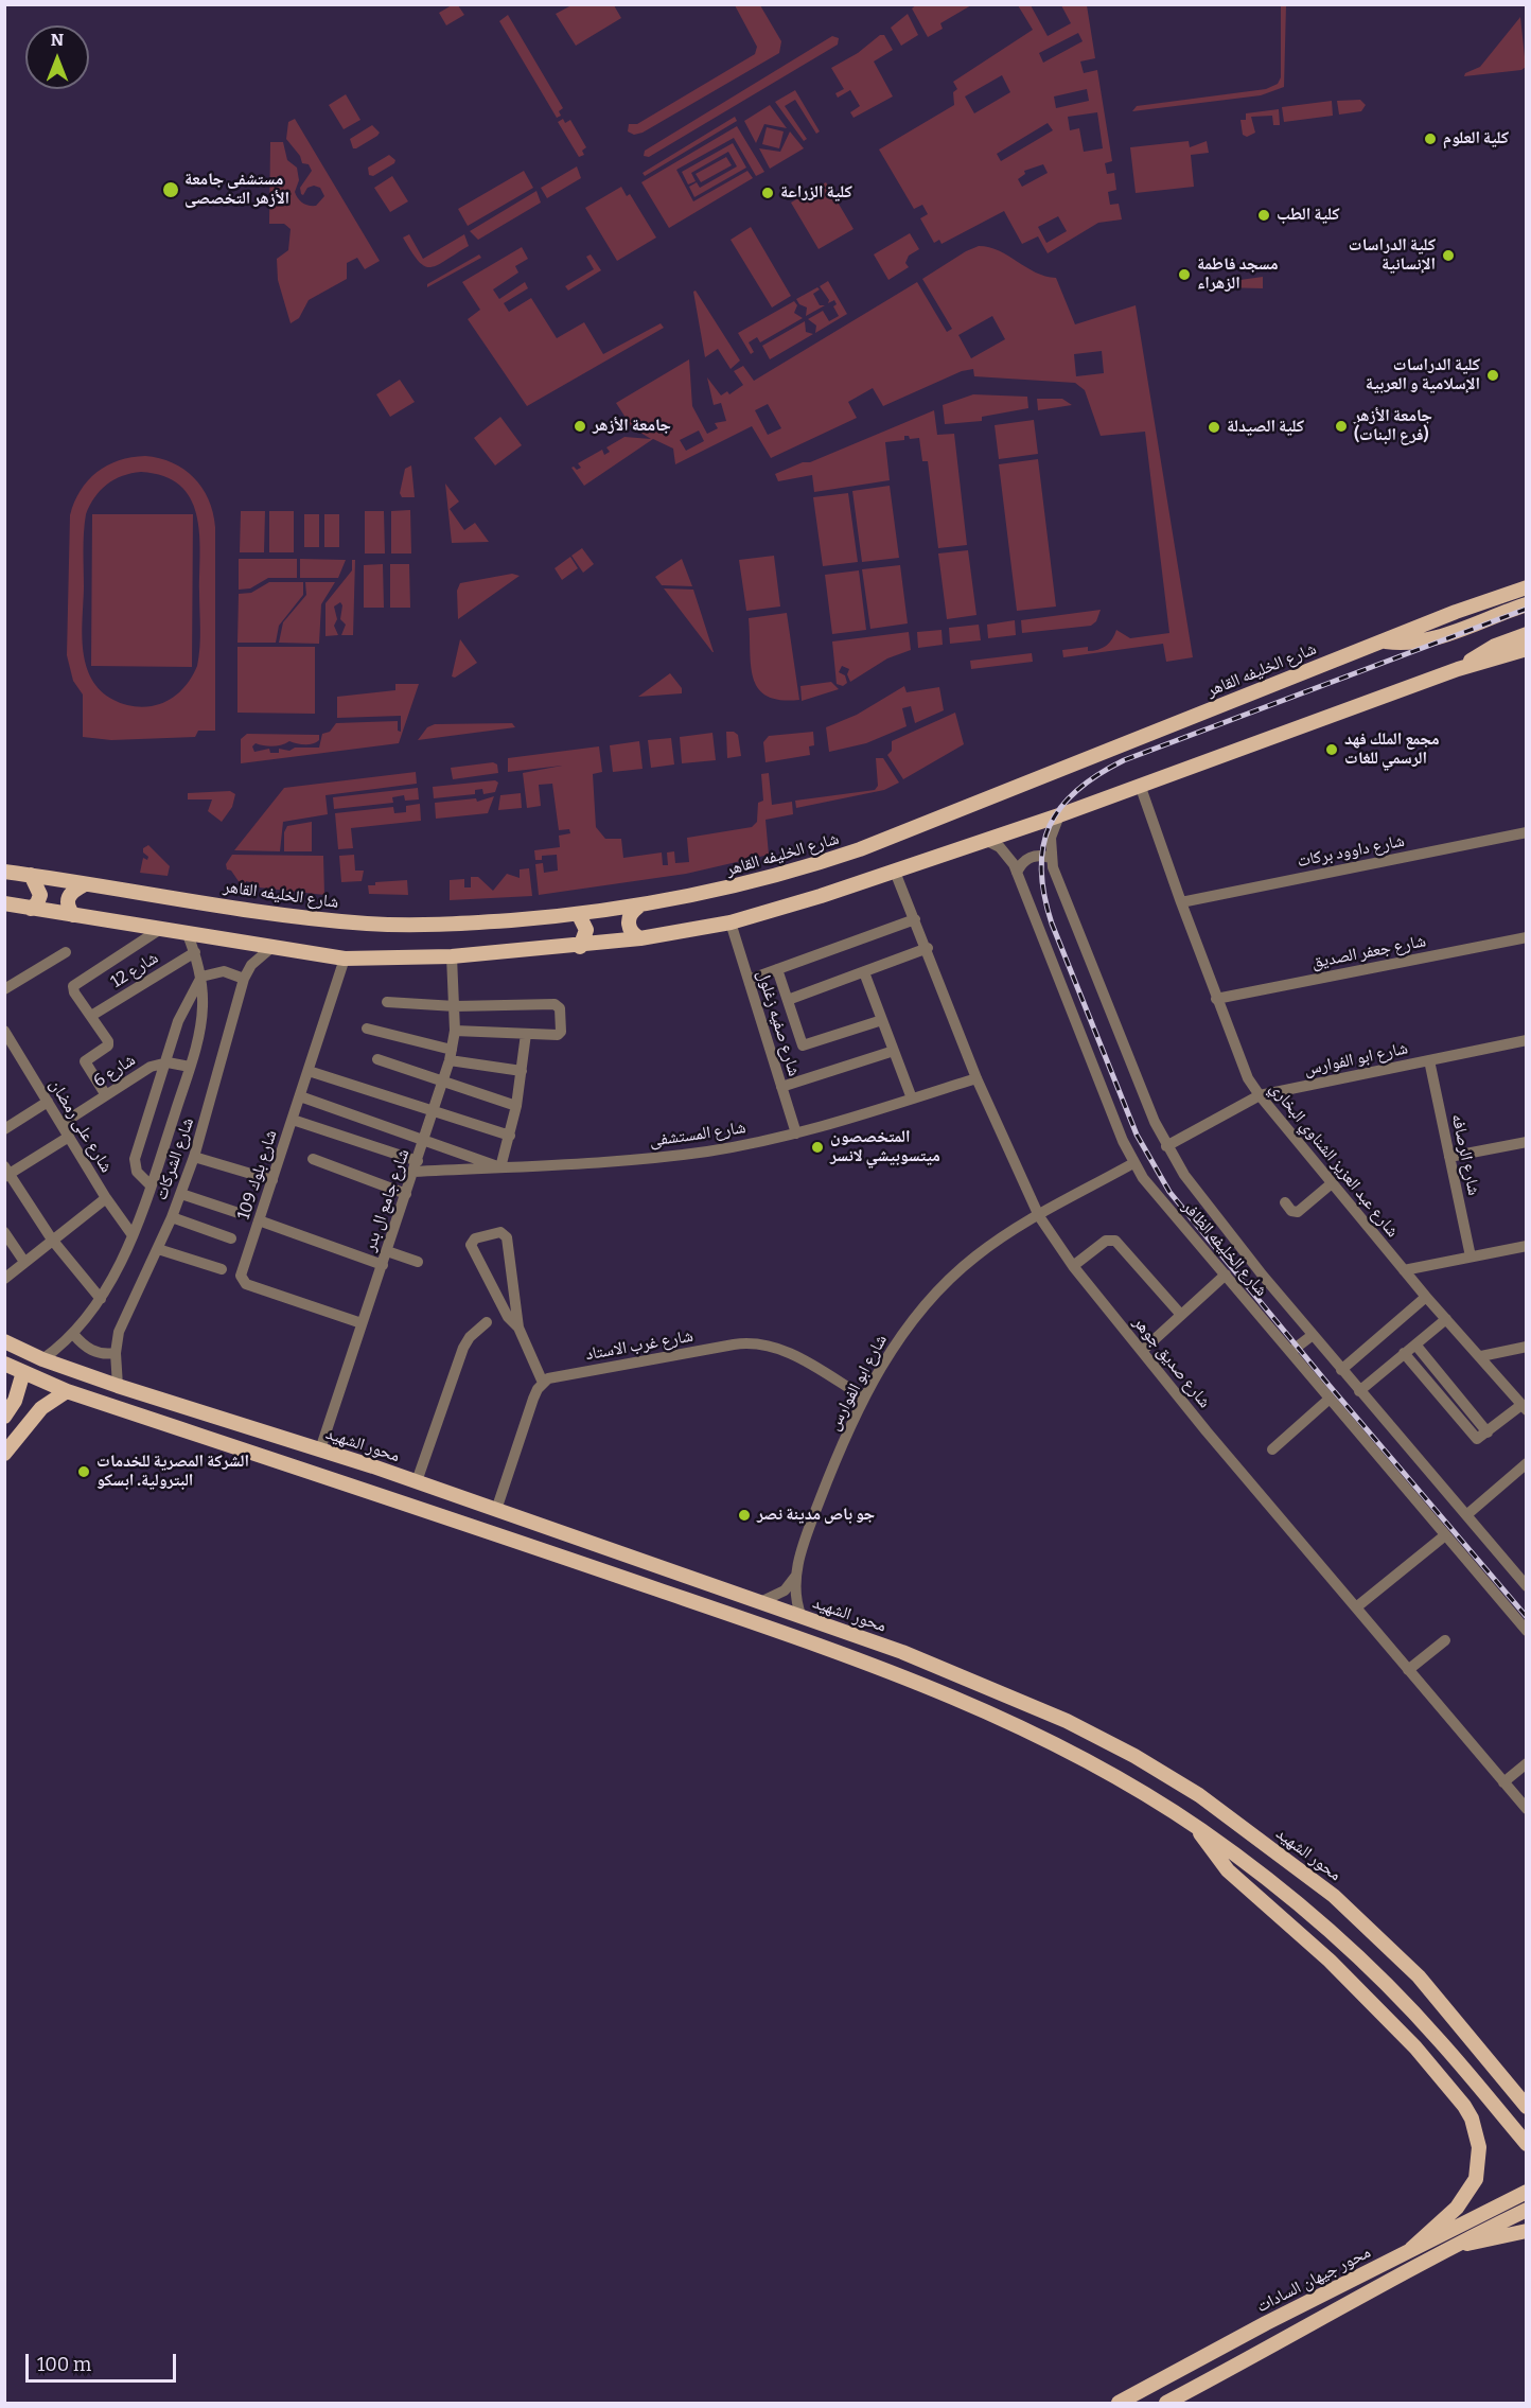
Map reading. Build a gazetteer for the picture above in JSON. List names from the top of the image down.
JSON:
{
  "streets": {
    "main road": ["شارع الخليفه القاهر", "محور الشهيد", "محور جيهان السادات"],
    "street": [
      "شارع داوود بركات",
      "شارع جعفر الصديق",
      "شارع 12",
      "شارع صفيه زغلول",
      "شارع ابو الفوارس",
      "شارع 6",
      "شارع على رمضان",
      "شارع المستشفى",
      "شارع الرصافه",
      "شارع الشركات",
      "شارع عبد العزيز الشناوي البخاري",
      "شارع بلوك 109",
      "شارع جامع ال بدر",
      "شارع الخليفه الظافر",
      "شارع غرب الاستاد",
      "شارع صديق جوهر"
    ]
  },
  "crossings": [
    ["شارع داوود بركات", "شارع عبد العزيز الشناوي البخاري"],
    ["شارع جعفر الصديق", "شارع عبد العزيز الشناوي البخاري"],
    ["شارع 12", "شارع الشركات"],
    ["شارع صفيه زغلول", "شارع المستشفى"],
    ["شارع ابو الفوارس", "شارع الرصافه"],
    ["شارع ابو الفوارس", "شارع عبد العزيز الشناوي البخاري"],
    ["شارع ابو الفوارس", "شارع الخليفه الظافر"],
    ["شارع ابو الفوارس", "شارع غرب الاستاد"],
    ["شارع ابو الفوارس", "شارع صديق جوهر"],
    ["شارع ابو الفوارس", "محور الشهيد"],
    ["شارع 6", "شارع على رمضان"],
    ["شارع 6", "شارع الشركات"],
    ["شارع على رمضان", "شارع الشركات"],
    ["شارع المستشفى", "شارع جامع ال بدر"],
    ["شارع المستشفى", "شارع صديق جوهر"],
    ["شارع الشركات", "محور الشهيد"],
    ["شارع بلوك 109", "شارع جامع ال بدر"],
    ["شارع جامع ال بدر", "محور الشهيد"]
  ],
  "places": [
    "كلية العلوم",
    "مستشفى جامعة الأزهر التخصصى",
    "كلية الزراعة",
    "كلية الطب",
    "كلية الدراسات الإنسانية",
    "مسجد فاطمة الزهراء",
    "كلية الدراسات الإسلامية و العربية",
    "جامعة الأزهر",
    "جامعة الأزهر (فرع البنات)",
    "كلية الصيدلة",
    "مجمع الملك فهد الرسمي للغات",
    "المتخصصون ميتسوبيشي لانسر",
    "الشركة المصرية للخدمات البترولية. ابسكو",
    "جو باص مدينة نصر"
  ],
  "scale_bar": "100 m",
  "north": "top"
}
